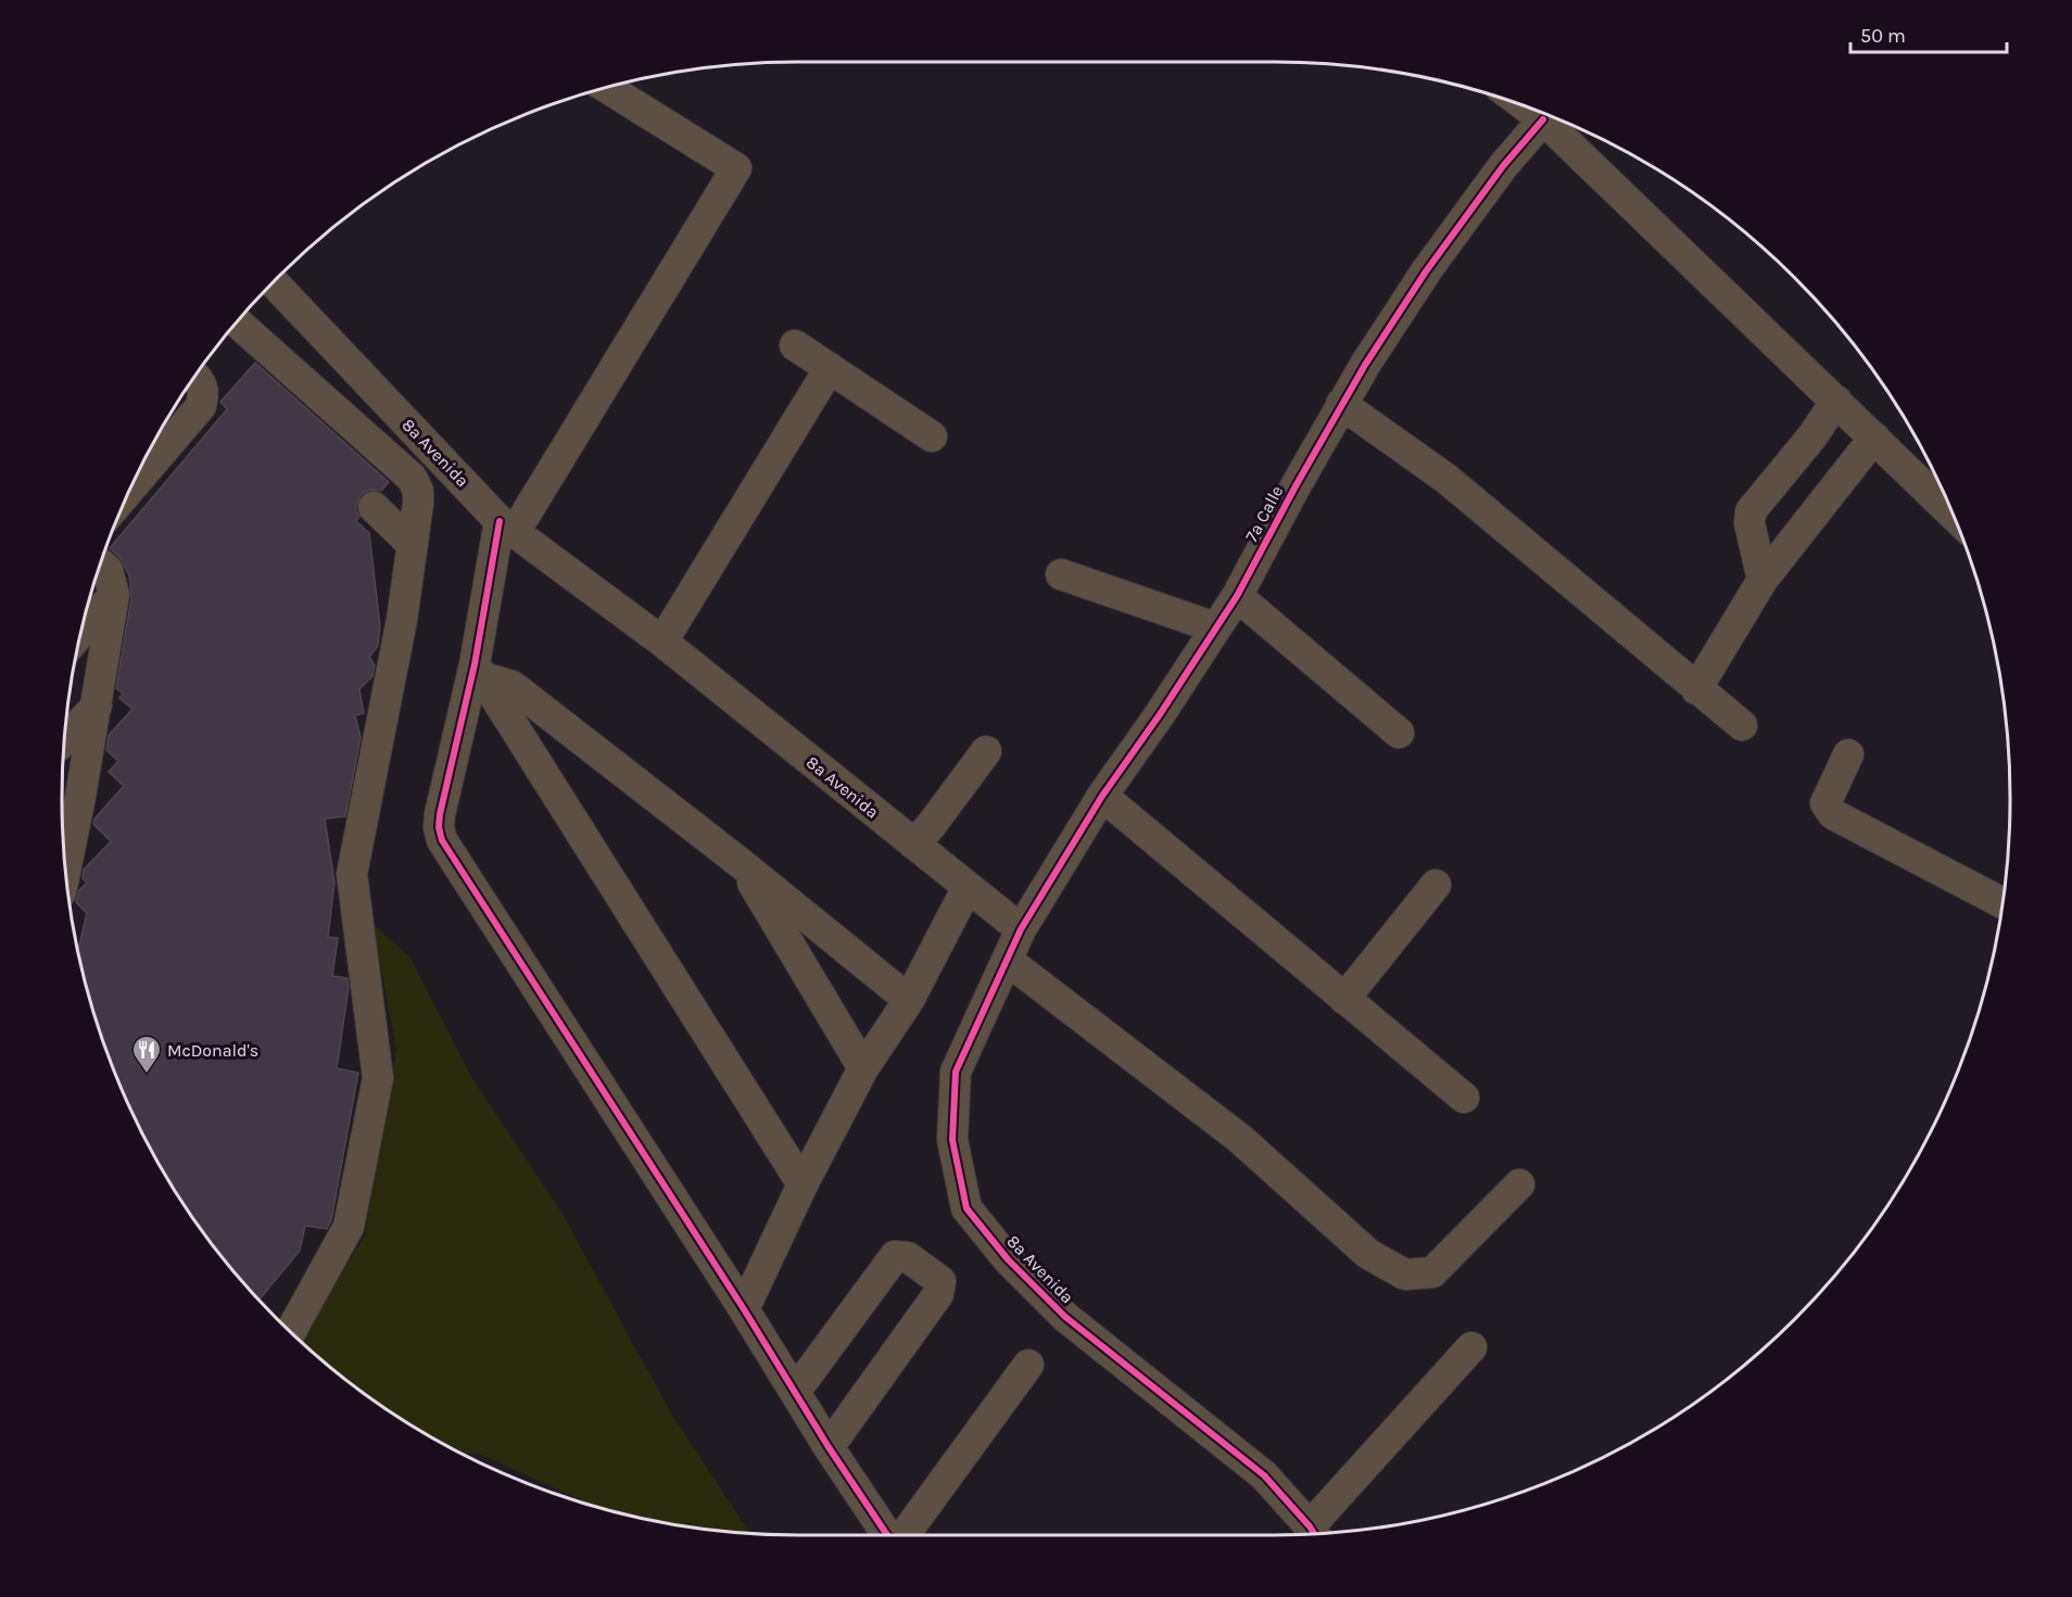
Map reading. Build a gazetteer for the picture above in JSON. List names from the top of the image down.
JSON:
{
  "streets": {
    "street": ["8a Avenida", "7a Calle"]
  },
  "crossings": [
    ["8a Avenida", "7a Calle"]
  ],
  "places": {
    "restaurant": ["McDonald's"]
  },
  "scale_bar": "50 m"
}
